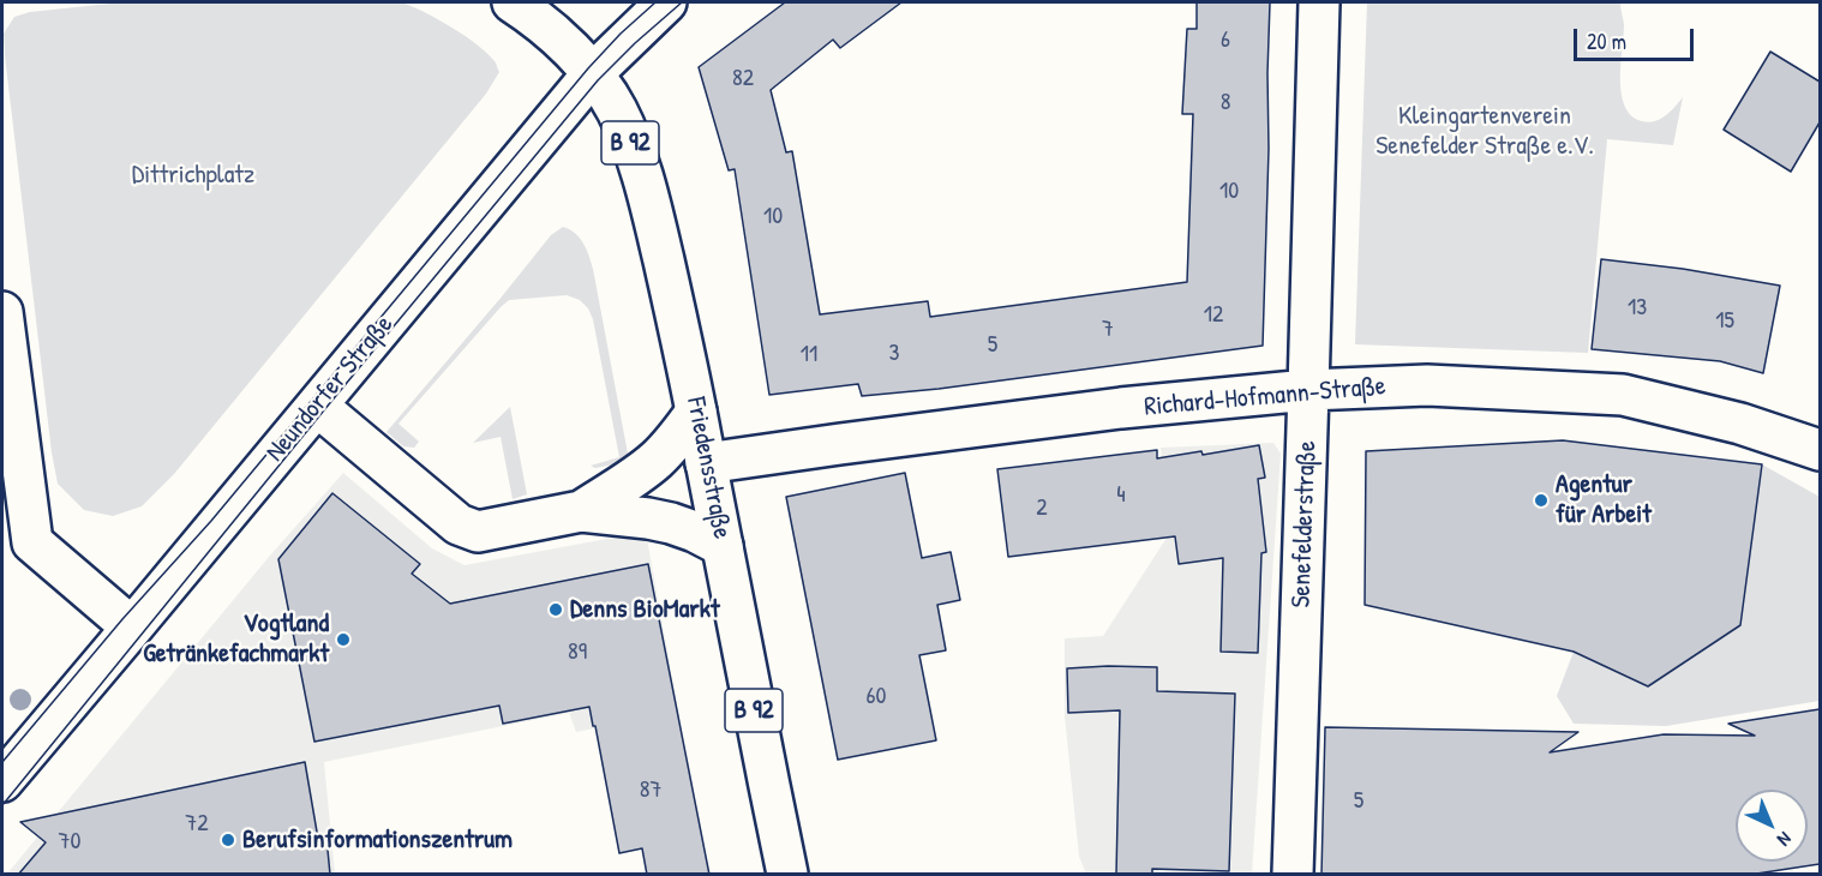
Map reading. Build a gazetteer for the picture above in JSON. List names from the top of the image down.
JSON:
{
  "streets": {
    "street": [
      "B 92",
      "Neundorfer Straße",
      "Richard-Hofmann-Straße",
      "Friedensstraße",
      "Senefelderstraße"
    ]
  },
  "crossings": [
    ["B 92", "Neundorfer Straße"],
    ["B 92", "Friedensstraße"],
    ["Neundorfer Straße", "Friedensstraße"],
    ["Richard-Hofmann-Straße", "Friedensstraße"],
    ["Richard-Hofmann-Straße", "Senefelderstraße"]
  ],
  "parks": ["Kleingartenverein Senefelder Straße e.V.", "Dittrichplatz"],
  "places": [
    "Agentur für Arbeit",
    "Denns BioMarkt",
    "Vogtland Getränkefachmarkt",
    "Berufsinformationszentrum"
  ],
  "house_numbers": [
    "6",
    "82",
    "8",
    "10",
    "10",
    "13",
    "12",
    "15",
    "7",
    "5",
    "3",
    "11",
    "4",
    "2",
    "89",
    "60",
    "87",
    "5",
    "72",
    "70"
  ],
  "scale_bar": "20 m",
  "north": "bottom right"
}
